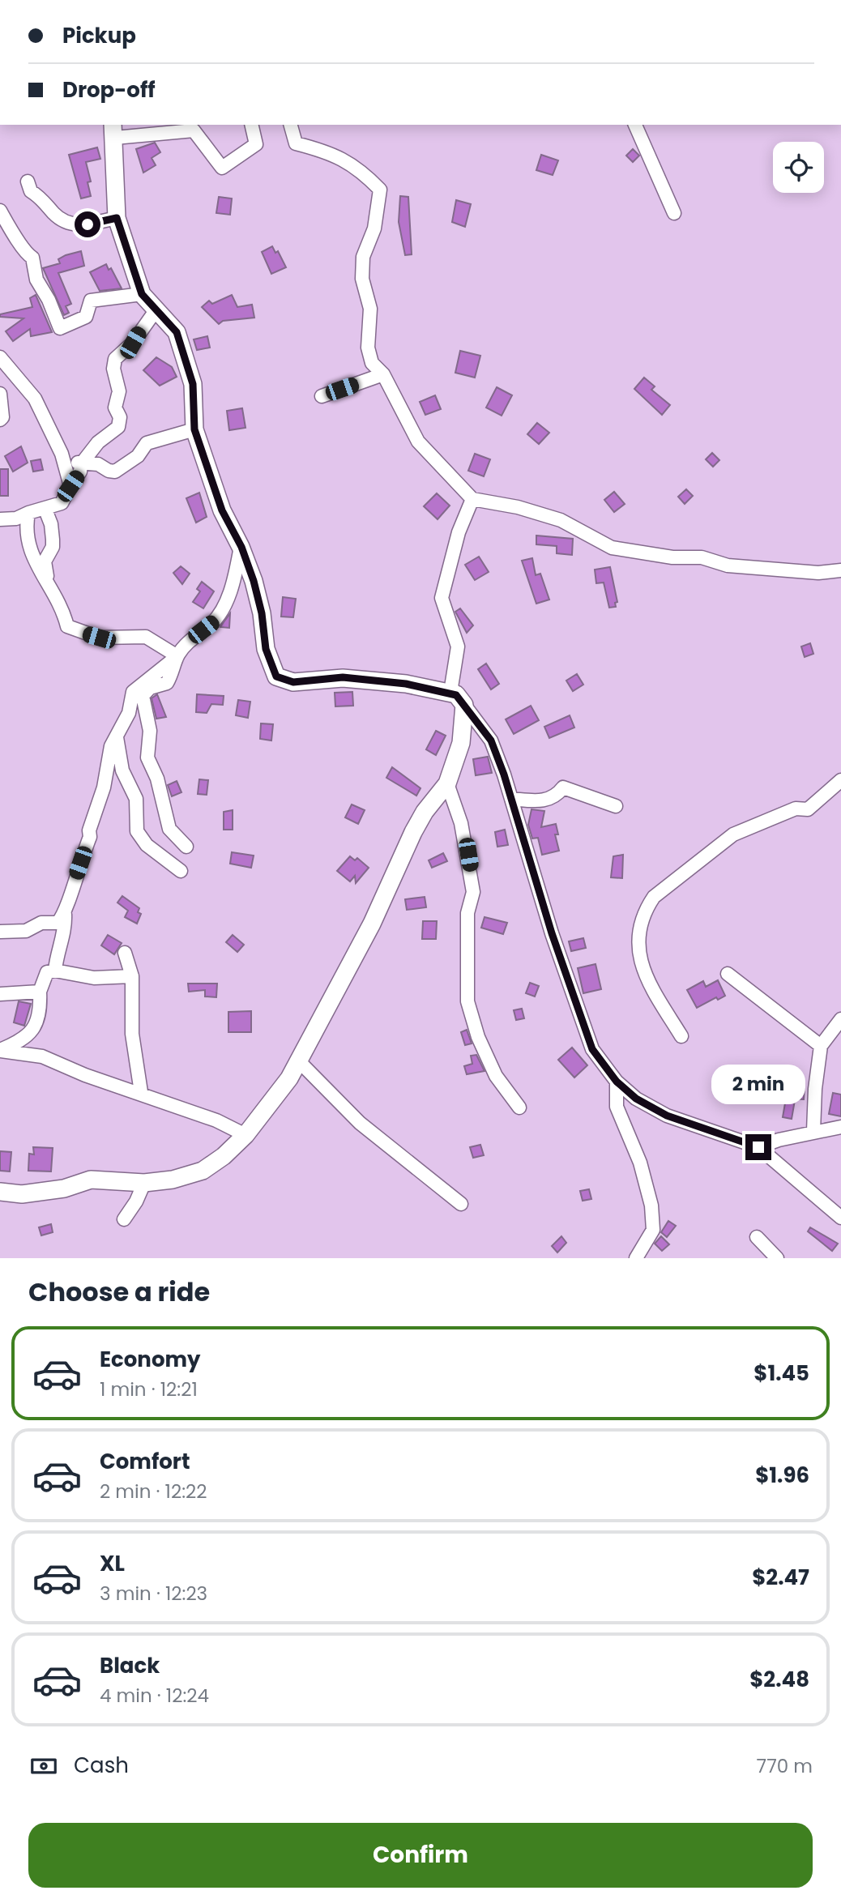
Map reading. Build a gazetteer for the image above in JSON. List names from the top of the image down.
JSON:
{
  "page": {
    "banner": ["Pickup", "Drop-off"],
    "bubble": "2 min",
    "heading": "Choose a ride",
    "list": [
      {
        "name": "Economy",
        "note": "1 min · 12:21",
        "value": "$1.45"
      },
      {
        "name": "Comfort",
        "note": "2 min · 12:22",
        "value": "$1.96"
      },
      {
        "name": "XL",
        "note": "3 min · 12:23",
        "value": "$2.47"
      },
      {
        "name": "Black",
        "note": "4 min · 12:24",
        "value": "$2.48"
      }
    ],
    "pay": ["Cash", "770 m"],
    "buttons": "Confirm"
  }
}
